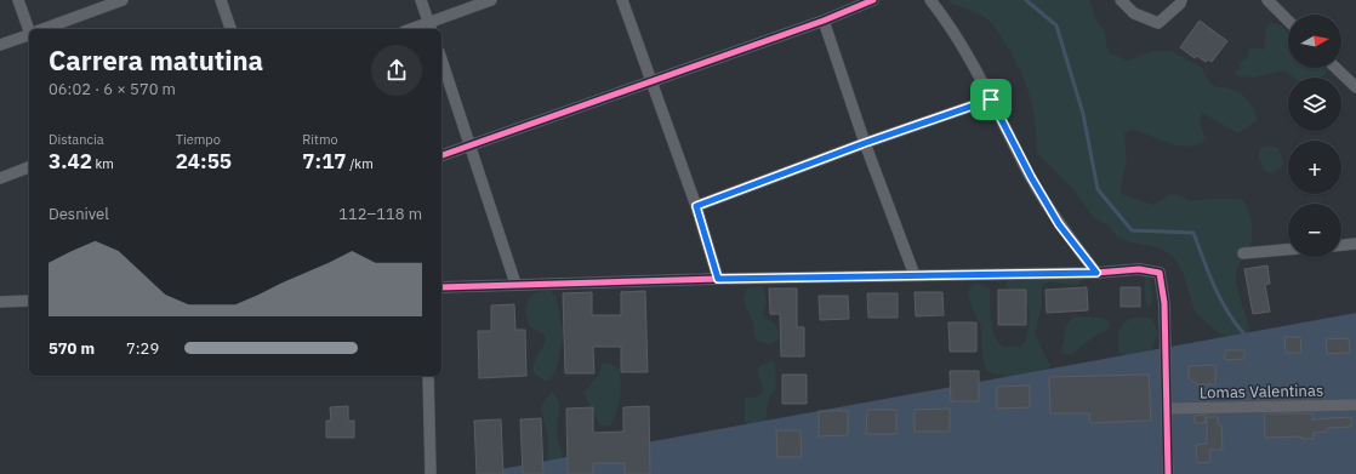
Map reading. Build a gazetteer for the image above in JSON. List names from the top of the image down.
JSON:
{
  "streets": {
    "street": ["Lomas Valentinas"]
  },
  "north": "right",
  "page": {
    "map_buttons": ["+", "−"],
    "heading": ["Carrera matutina", "06:02 · 6 × 570 m"],
    "stats": [
      ["Distancia", "3.42 km"],
      ["Tiempo", "24:55"],
      ["Ritmo", "7:17 /km"]
    ],
    "chart": ["Desnivel", "112–118 m"],
    "list": [
      {
        "name": "570 m",
        "note": "7:29"
      }
    ]
  }
}
